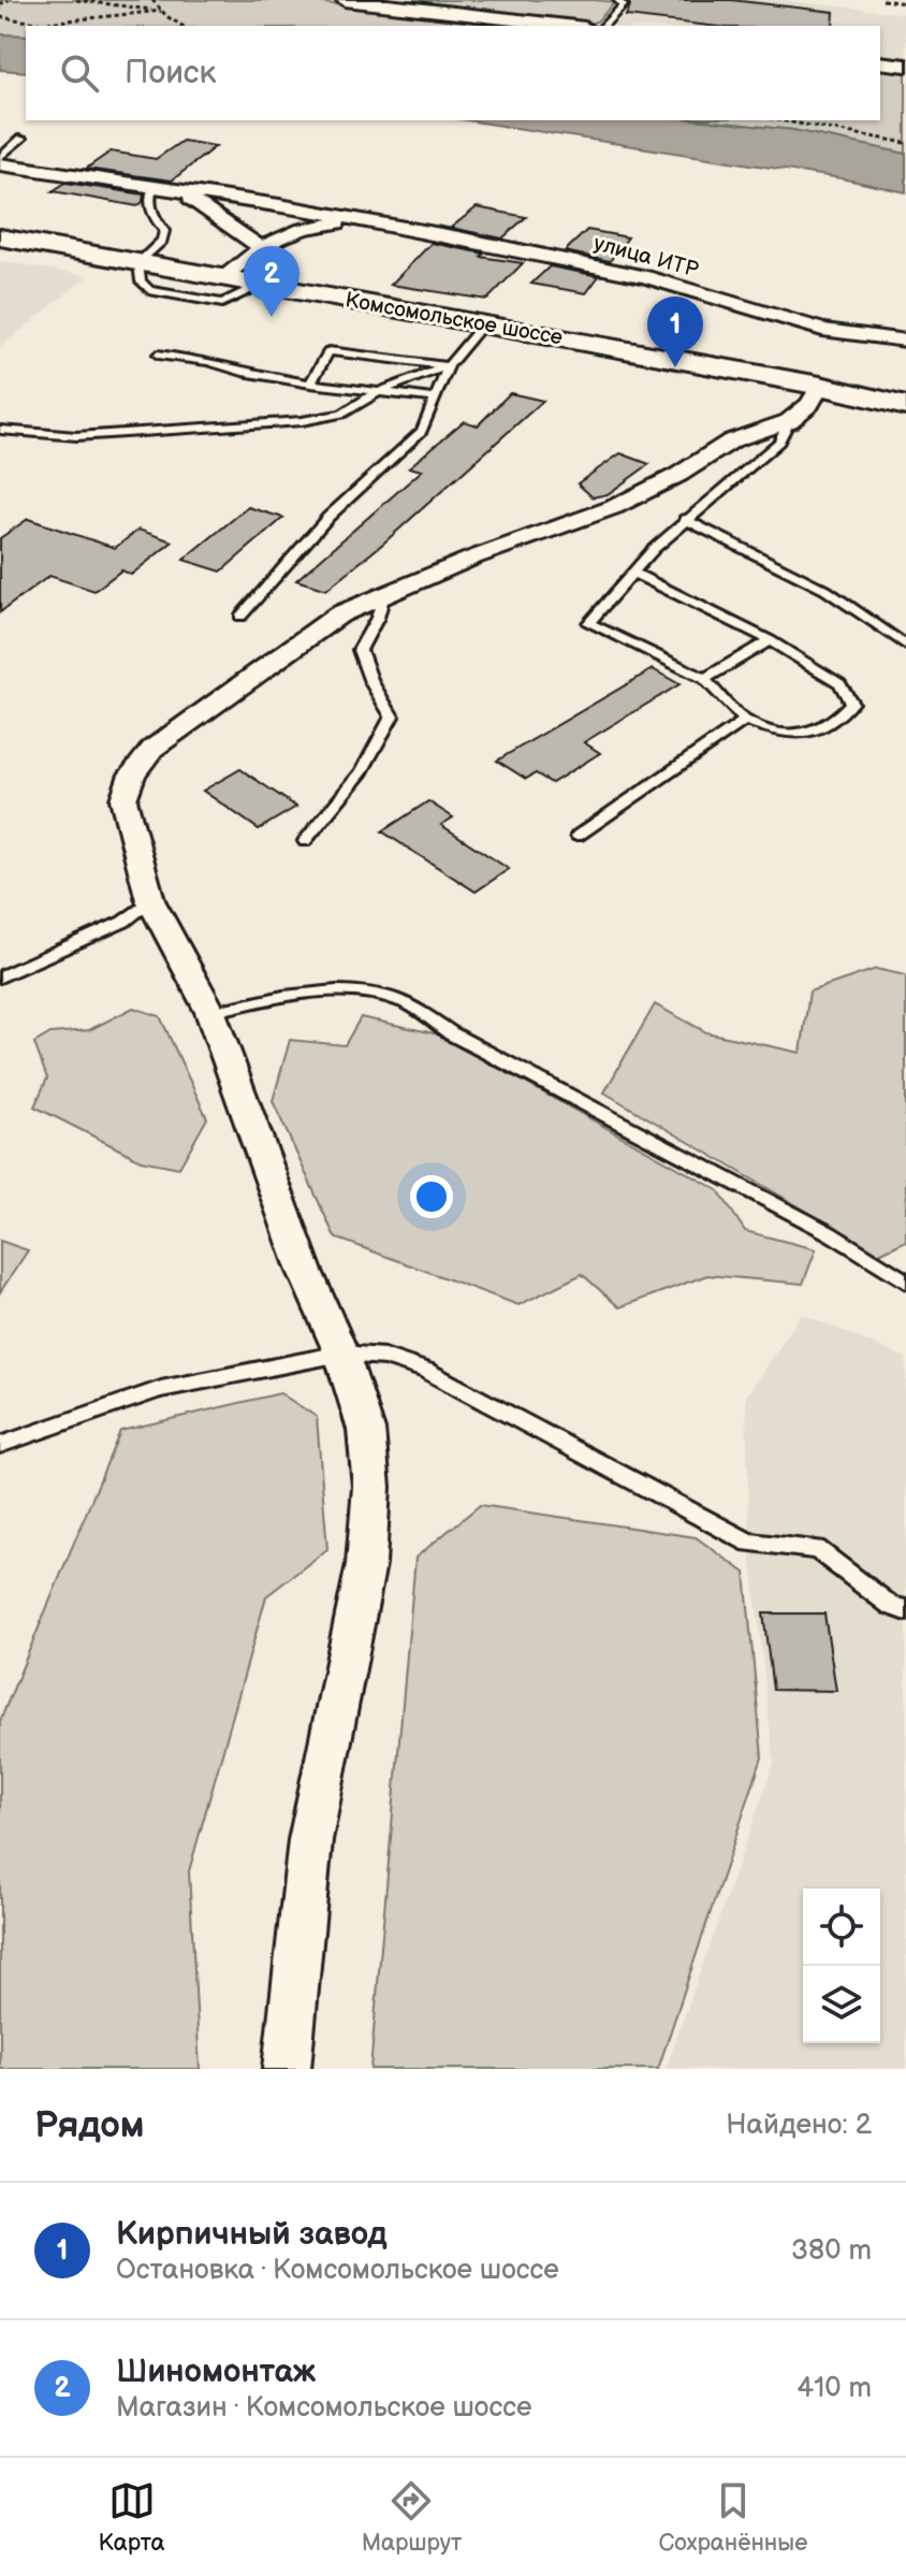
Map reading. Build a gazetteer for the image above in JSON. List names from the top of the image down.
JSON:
{
  "streets": {
    "main road": ["Комсомольское шоссе"],
    "street": ["улица ИТР"]
  },
  "page": {
    "search": "Поиск",
    "pins": ["2", "1"],
    "heading": ["Рядом", "Найдено: 2"],
    "list": [
      {
        "mark": "1",
        "name": "Кирпичный завод",
        "note": "Остановка · Комсомольское шоссе",
        "value": "380 m"
      },
      {
        "mark": "2",
        "name": "Шиномонтаж",
        "note": "Магазин · Комсомольское шоссе",
        "value": "410 m"
      }
    ],
    "nav": ["Карта", "Маршрут", "Сохранённые"]
  }
}
